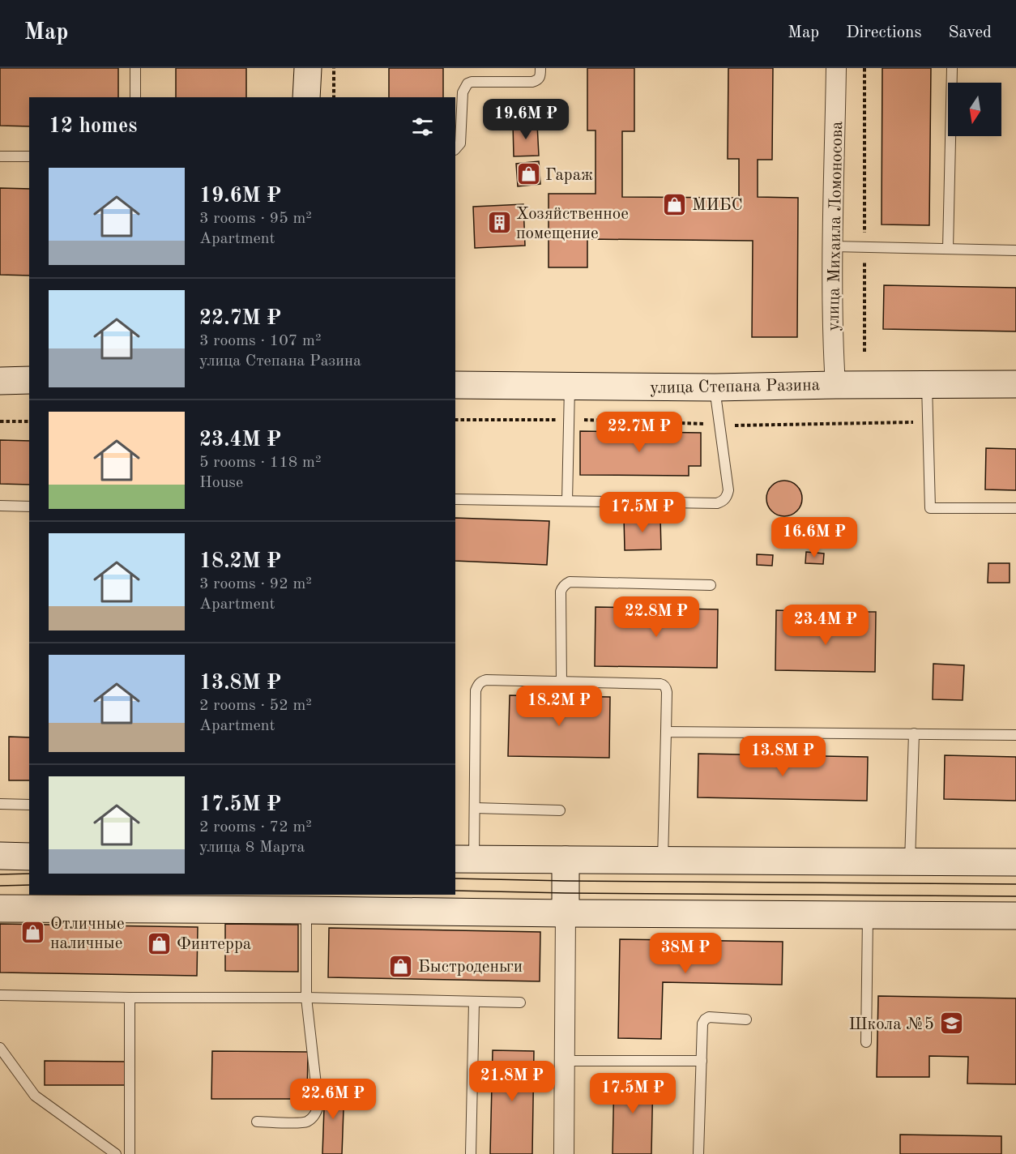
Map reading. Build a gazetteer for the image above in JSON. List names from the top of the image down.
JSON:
{
  "streets": {
    "main road": ["улица Степана Разина"],
    "street": ["улица Михаила Ломоносова"]
  },
  "crossings": [
    ["улица Михаила Ломоносова", "улица Степана Разина"]
  ],
  "places": {
    "shop": [
      "Гараж",
      "МИБС",
      "Отличные наличные",
      "Финтерра",
      "Быстроденьги"
    ],
    "building": ["Хозяйственное помещение"],
    "school or university": ["Школа №5"]
  },
  "north": "bottom",
  "page": {
    "header": "Map",
    "nav": ["Map", "Directions", "Saved"],
    "heading": "12 homes",
    "price": [
      "19.6M ₽",
      "22.7M ₽",
      "17.5M ₽",
      "16.6M ₽",
      "22.8M ₽",
      "23.4M ₽",
      "18.2M ₽",
      "13.8M ₽",
      "38M ₽",
      "21.8M ₽",
      "17.5M ₽",
      "22.6M ₽"
    ],
    "list": [
      {
        "name": "19.6M ₽",
        "note": "3 rooms · 95 m² · Apartment"
      },
      {
        "name": "22.7M ₽",
        "note": "3 rooms · 107 m² · улица Степана Разина"
      },
      {
        "name": "23.4M ₽",
        "note": "5 rooms · 118 m² · House"
      },
      {
        "name": "18.2M ₽",
        "note": "3 rooms · 92 m² · Apartment"
      },
      {
        "name": "13.8M ₽",
        "note": "2 rooms · 52 m² · Apartment"
      },
      {
        "name": "17.5M ₽",
        "note": "2 rooms · 72 m² · улица 8 Марта"
      }
    ]
  }
}
